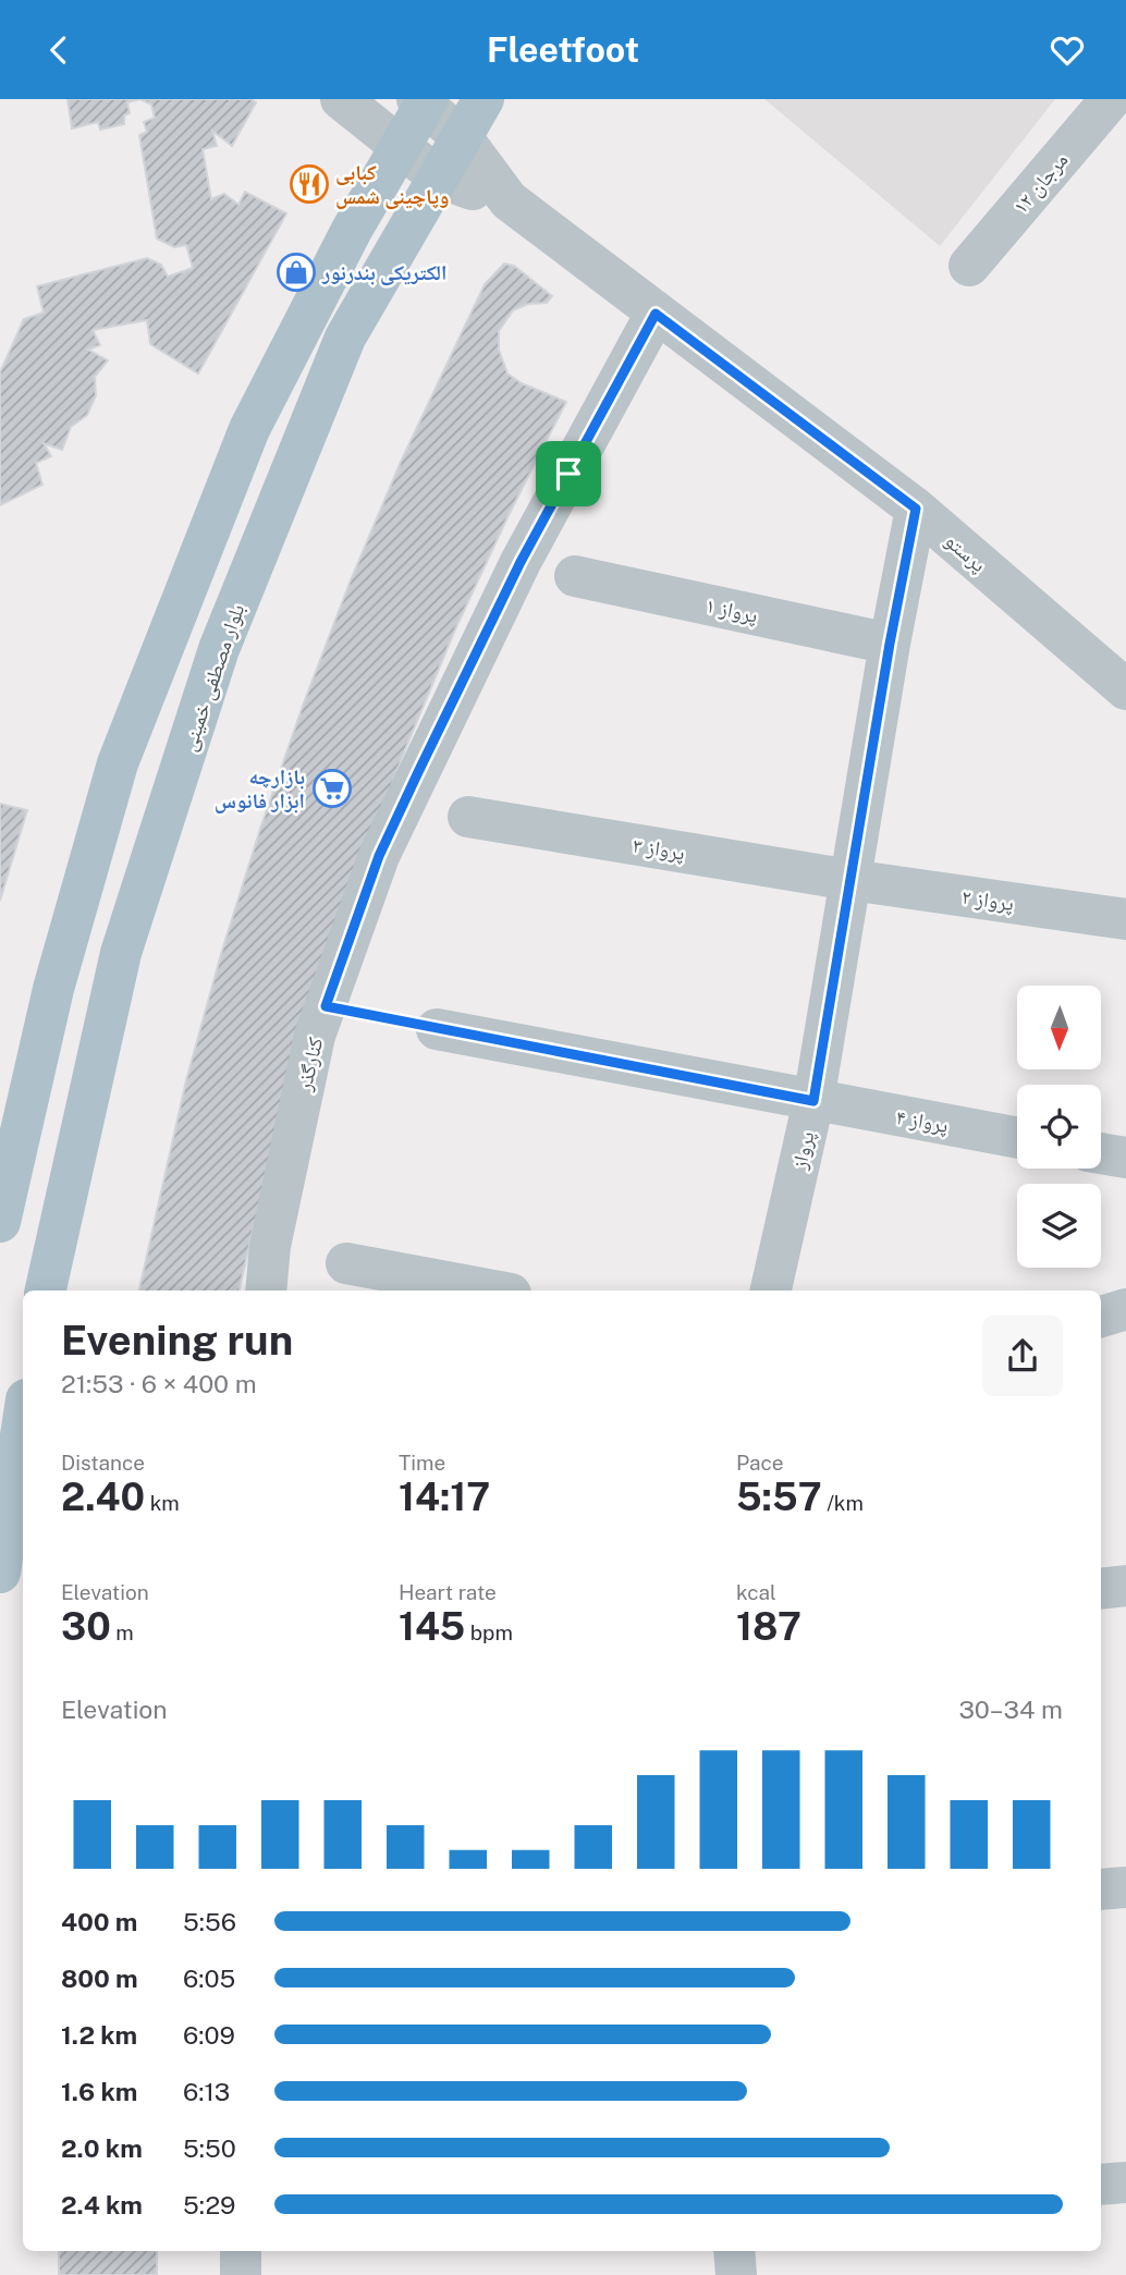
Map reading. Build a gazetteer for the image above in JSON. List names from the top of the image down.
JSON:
{
  "streets": {
    "main road": ["بلوار مصطفی خمینی"],
    "street": [
      "مرجان ۱۲",
      "پرستو",
      "پرواز ۱",
      "پرواز ۳",
      "پرواز ۲",
      "کنارگذر",
      "پرواز ۴",
      "پرواز"
    ]
  },
  "crossings": [
    ["پرستو", "کنارگذر"],
    ["پرستو", "پرواز"],
    ["پرواز ۱", "پرواز"],
    ["پرواز ۳", "پرواز ۲"],
    ["پرواز ۳", "پرواز"],
    ["پرواز ۲", "پرواز"],
    ["پرواز ۴", "پرواز"]
  ],
  "places": {
    "restaurant": ["کبابی وپاچینی شمس"],
    "shop": ["الکتریکی بندرنور"],
    "supermarket": ["بازارچه ابزار فانوس"]
  },
  "north": "bottom",
  "page": {
    "header": "Fleetfoot",
    "heading": ["Evening run", "21:53 · 6 × 400 m"],
    "stats": [
      ["Distance", "2.40 km"],
      ["Time", "14:17"],
      ["Pace", "5:57 /km"],
      ["Elevation", "30 m"],
      ["Heart rate", "145 bpm"],
      ["kcal", "187"]
    ],
    "chart": ["Elevation", "30–34 m"],
    "list": [
      {
        "name": "400 m",
        "note": "5:56"
      },
      {
        "name": "800 m",
        "note": "6:05"
      },
      {
        "name": "1.2 km",
        "note": "6:09"
      },
      {
        "name": "1.6 km",
        "note": "6:13"
      },
      {
        "name": "2.0 km",
        "note": "5:50"
      },
      {
        "name": "2.4 km",
        "note": "5:29"
      }
    ]
  }
}
